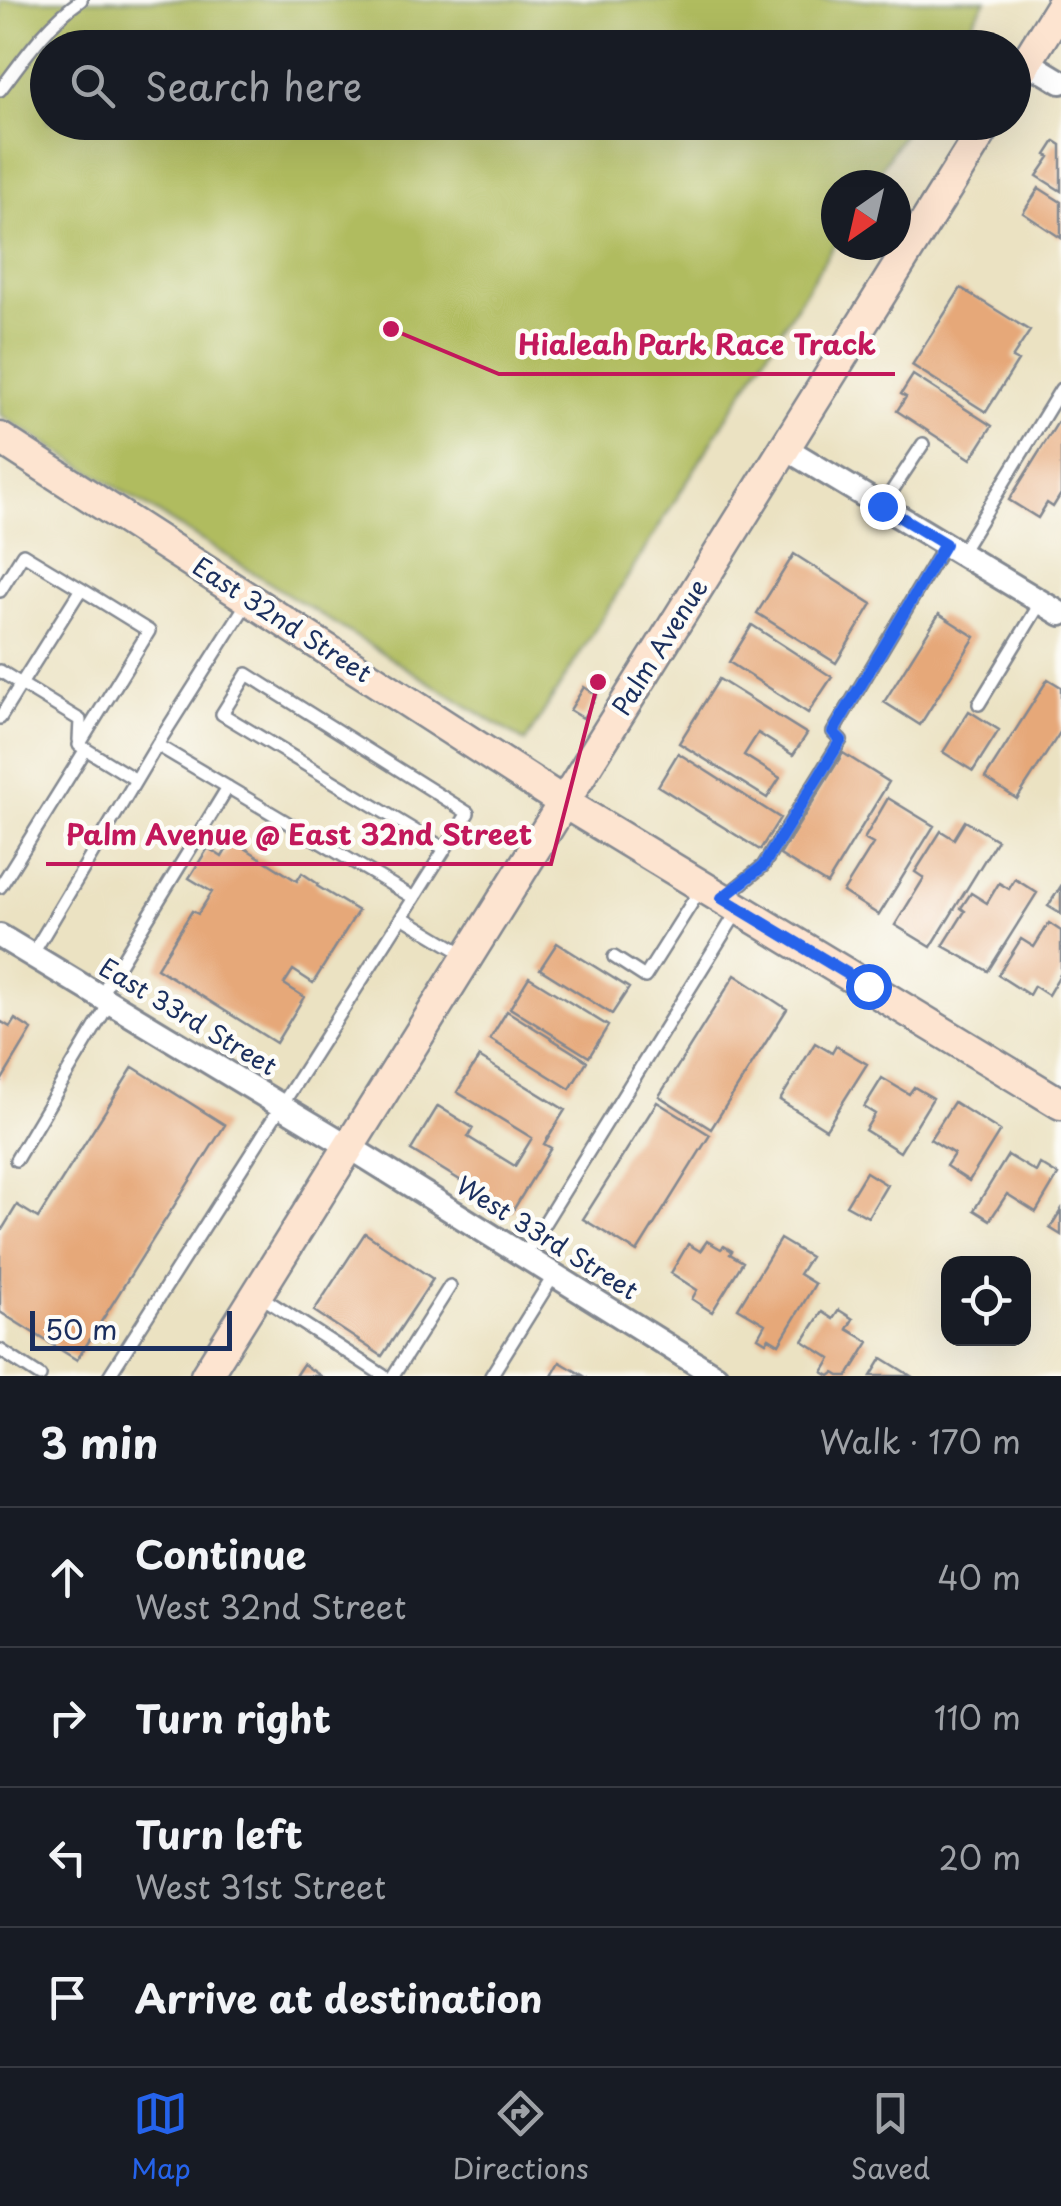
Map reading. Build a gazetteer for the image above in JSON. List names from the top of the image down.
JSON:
{
  "streets": {
    "main road": ["East 32nd Street", "Palm Avenue"],
    "street": ["East 33rd Street", "West 33rd Street"]
  },
  "crossings": [
    ["East 32nd Street", "Palm Avenue"],
    ["Palm Avenue", "East 33rd Street"],
    ["Palm Avenue", "West 33rd Street"],
    ["East 33rd Street", "West 33rd Street"]
  ],
  "places": ["Hialeah Park Race Track", "Palm Avenue @ East 32nd Street"],
  "scale_bar": "50 m",
  "north": "bottom left",
  "page": {
    "search": "Search here",
    "scale": "50 m",
    "heading": ["3 min", "Walk · 170 m"],
    "list": [
      ["Continue", "West 32nd Street", "40 m"],
      ["Turn right", "110 m"],
      ["Turn left", "West 31st Street", "20 m"],
      "Arrive at destination"
    ],
    "nav": ["Map", "Directions", "Saved"]
  }
}
